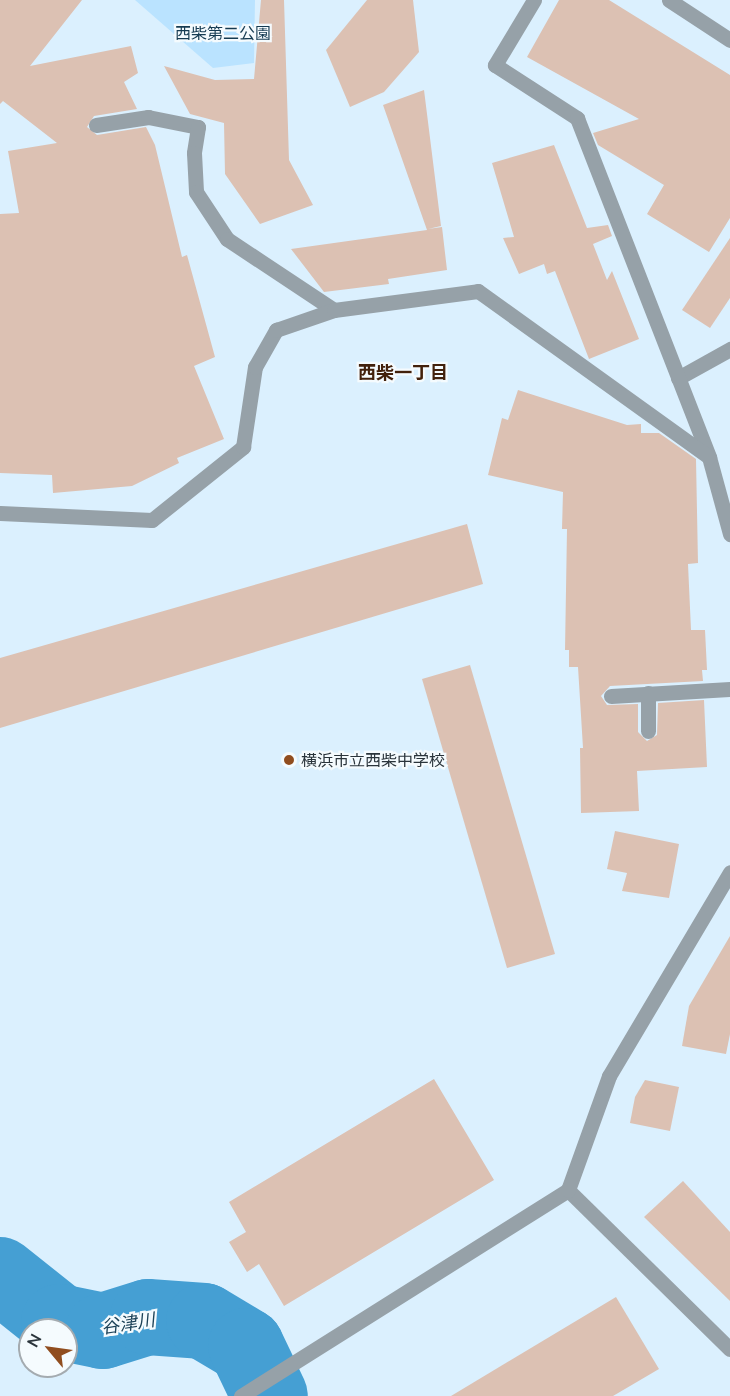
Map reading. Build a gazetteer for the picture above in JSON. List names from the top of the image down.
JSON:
{
  "districts": ["西柴一丁目"],
  "water": ["谷津川"],
  "parks": ["西柴第二公園"],
  "places": ["横浜市立西柴中学校"],
  "north": "top left"
}
